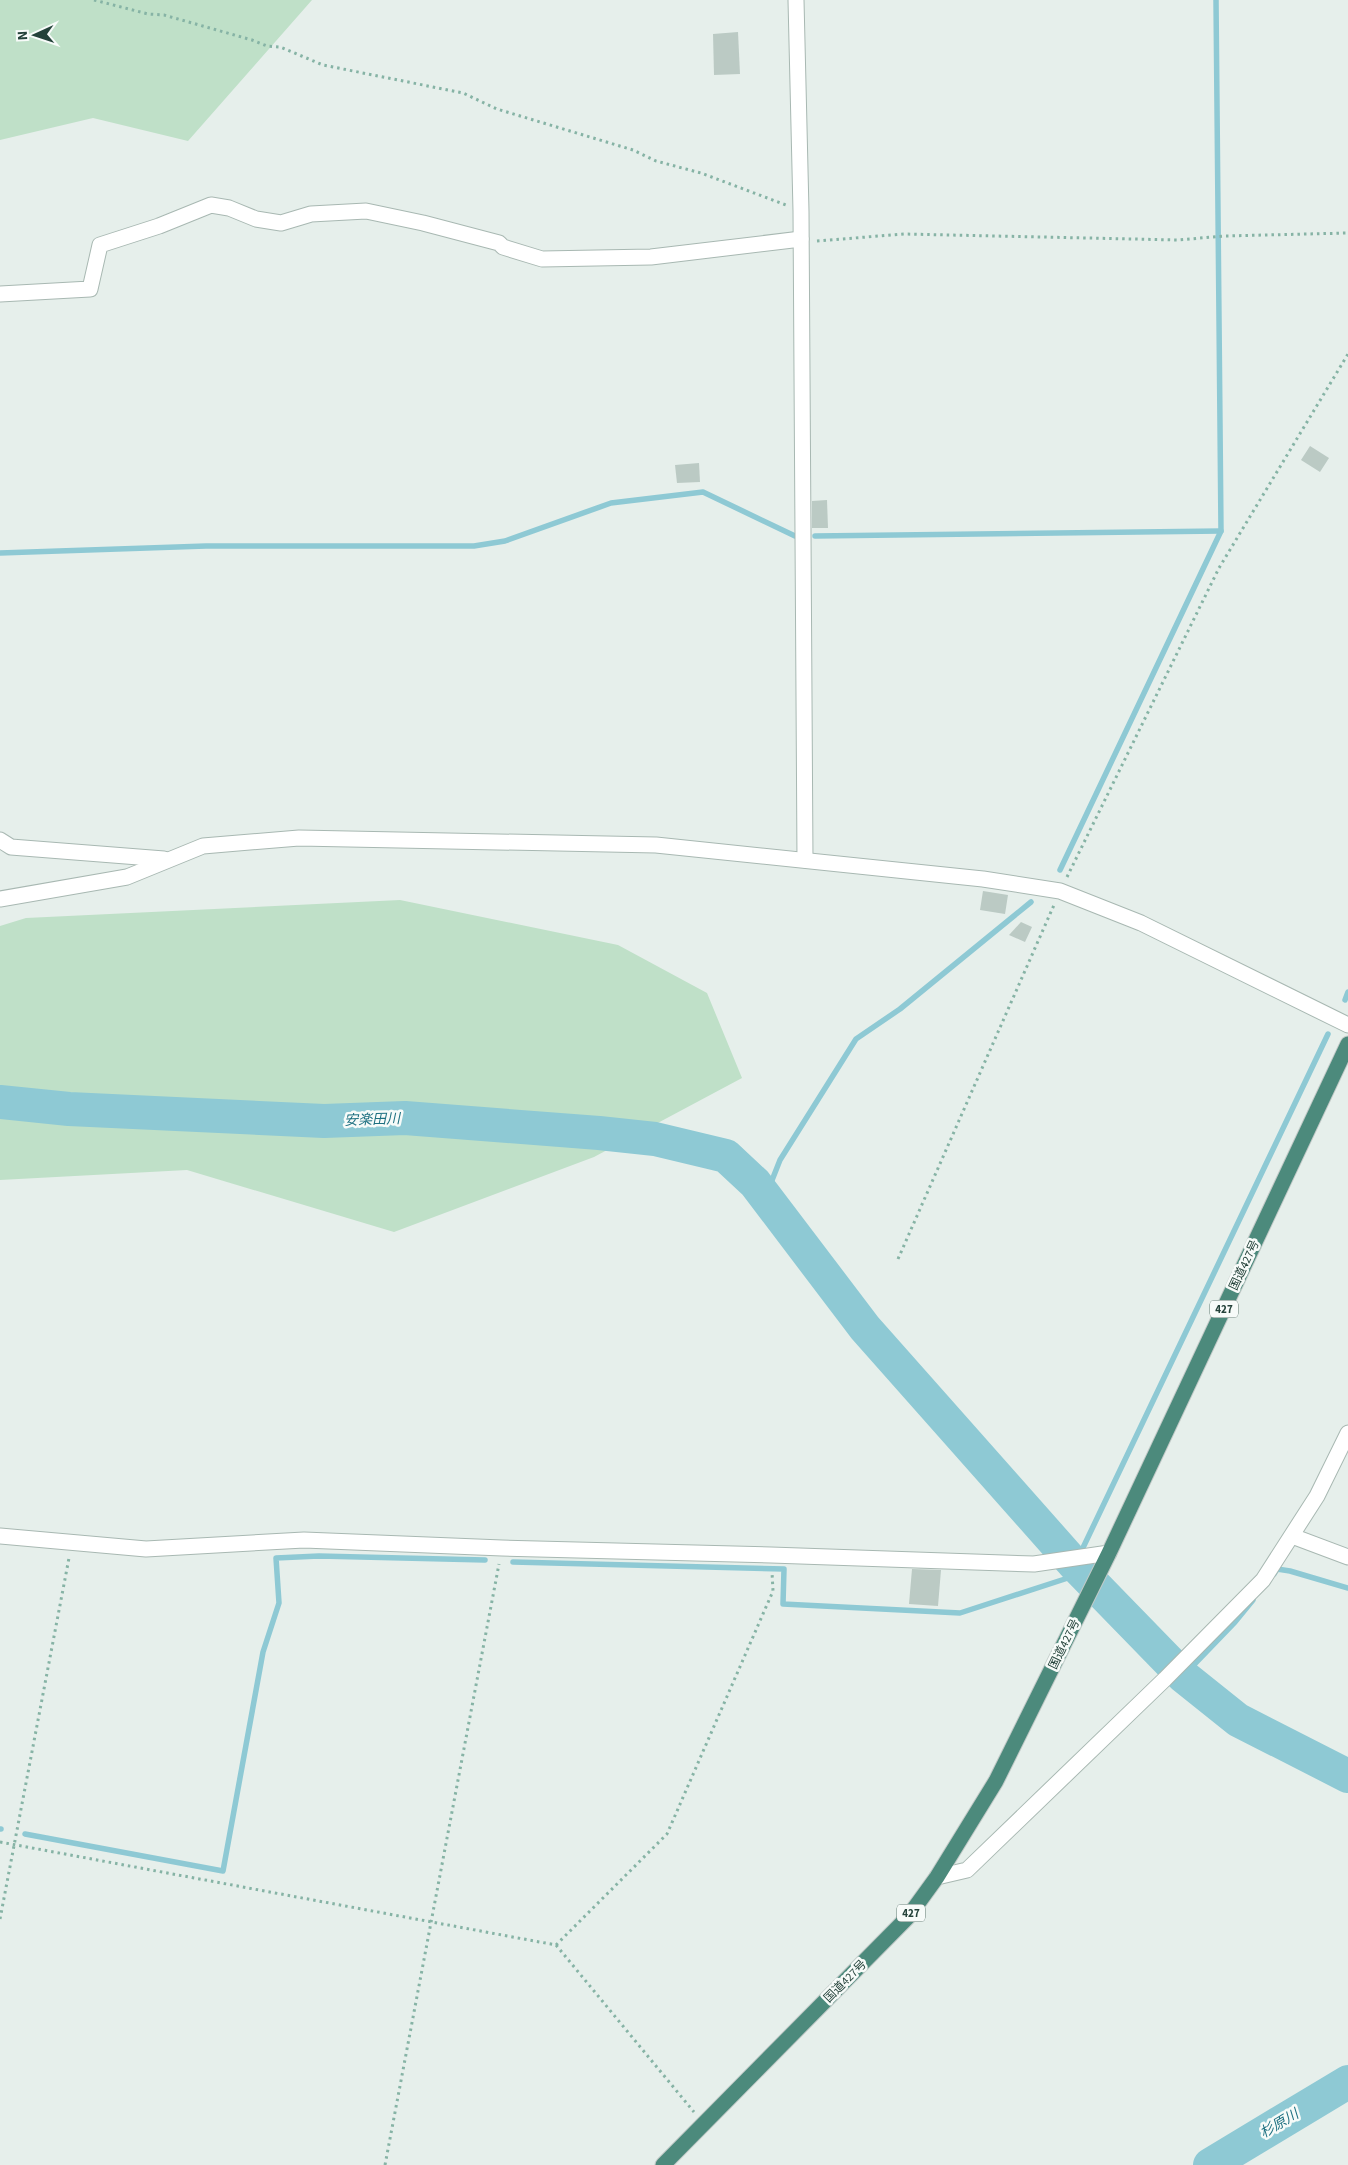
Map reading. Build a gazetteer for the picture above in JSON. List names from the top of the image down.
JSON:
{
  "streets": {
    "highway": ["国道427号", "427"]
  },
  "water": ["安楽田川", "杉原川"],
  "north": "left"
}
